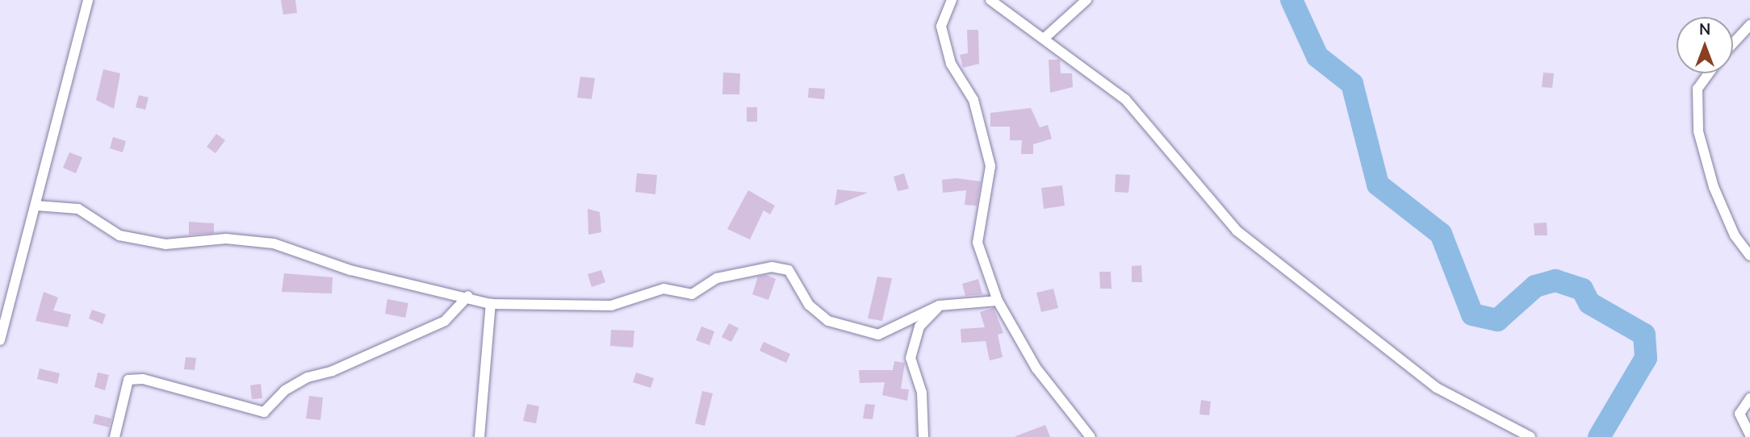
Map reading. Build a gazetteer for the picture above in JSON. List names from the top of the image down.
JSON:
{
  "north": "top"
}
